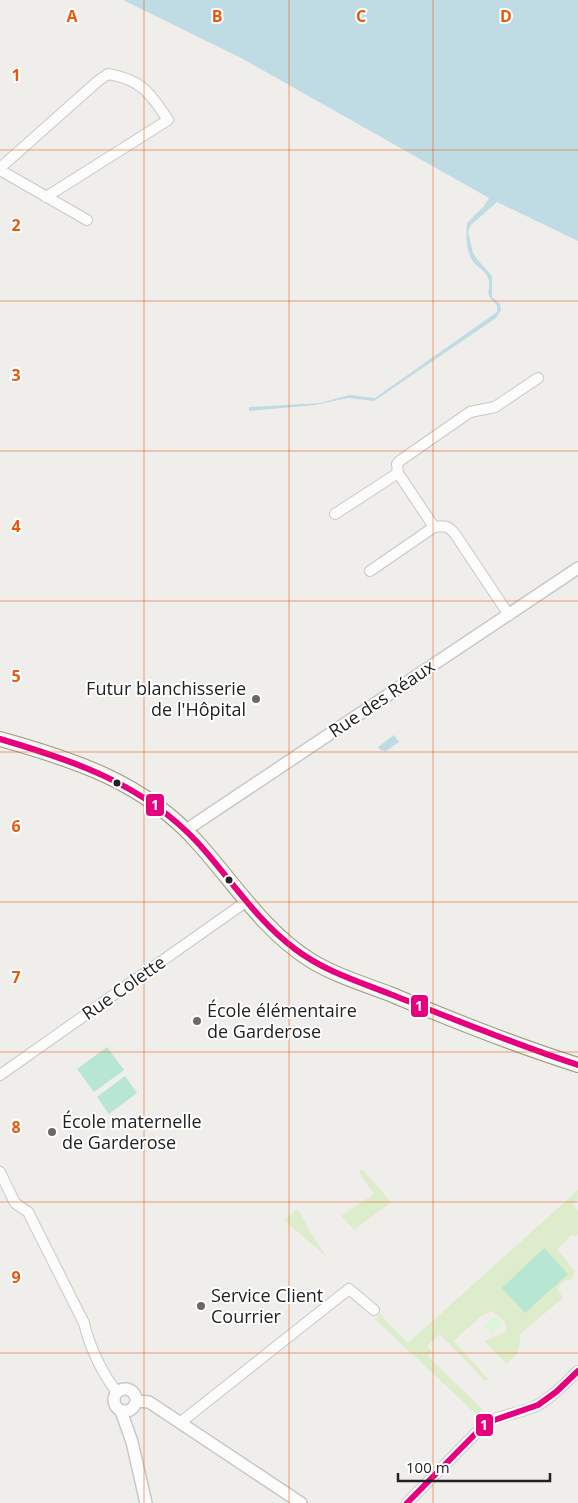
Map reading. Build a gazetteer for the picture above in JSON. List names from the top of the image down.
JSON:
{
  "streets": {
    "street": ["Rue des Réaux", "Rue Colette"]
  },
  "places": [
    "Futur blanchisserie de l'Hôpital",
    "École élémentaire de Garderose",
    "École maternelle de Garderose",
    "Service Client Courrier"
  ],
  "lines": ["transit line 1"],
  "scale_bar": "100 m",
  "grid": {
    "columns": [
      "A",
      "B",
      "C",
      "D"
    ],
    "rows": [
      "1",
      "2",
      "3",
      "4",
      "5",
      "6",
      "7",
      "8",
      "9"
    ]
  }
}
